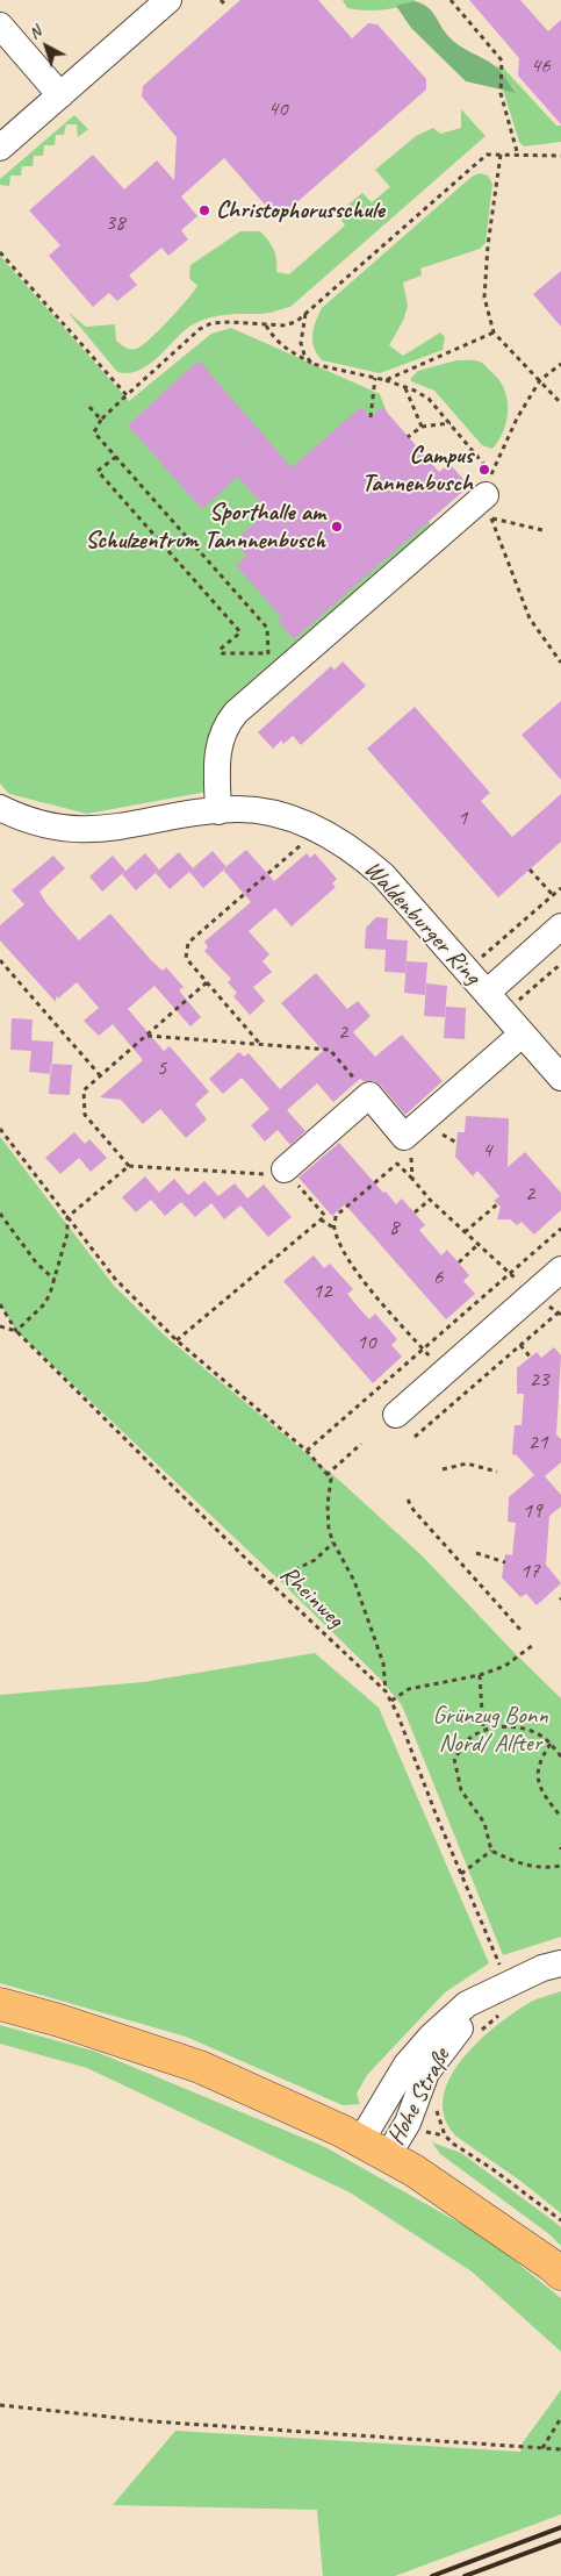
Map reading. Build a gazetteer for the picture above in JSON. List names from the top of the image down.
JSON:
{
  "streets": {
    "street": ["Waldenburger Ring", "Hohe Straße"],
    "path": ["Rheinweg"]
  },
  "crossings": [
    ["Rheinweg", "Hohe Straße"]
  ],
  "parks": ["Grünzug Bonn Nord/ Alfter"],
  "places": ["Christophorusschule", "Campus Tannenbusch", "Sporthalle am Schulzentrum Tannnenbusch"],
  "house_numbers": [
    "46",
    "40",
    "38",
    "1",
    "2",
    "5",
    "4",
    "2",
    "8",
    "6",
    "12",
    "10",
    "23",
    "21",
    "19",
    "17"
  ],
  "north": "top left"
}
